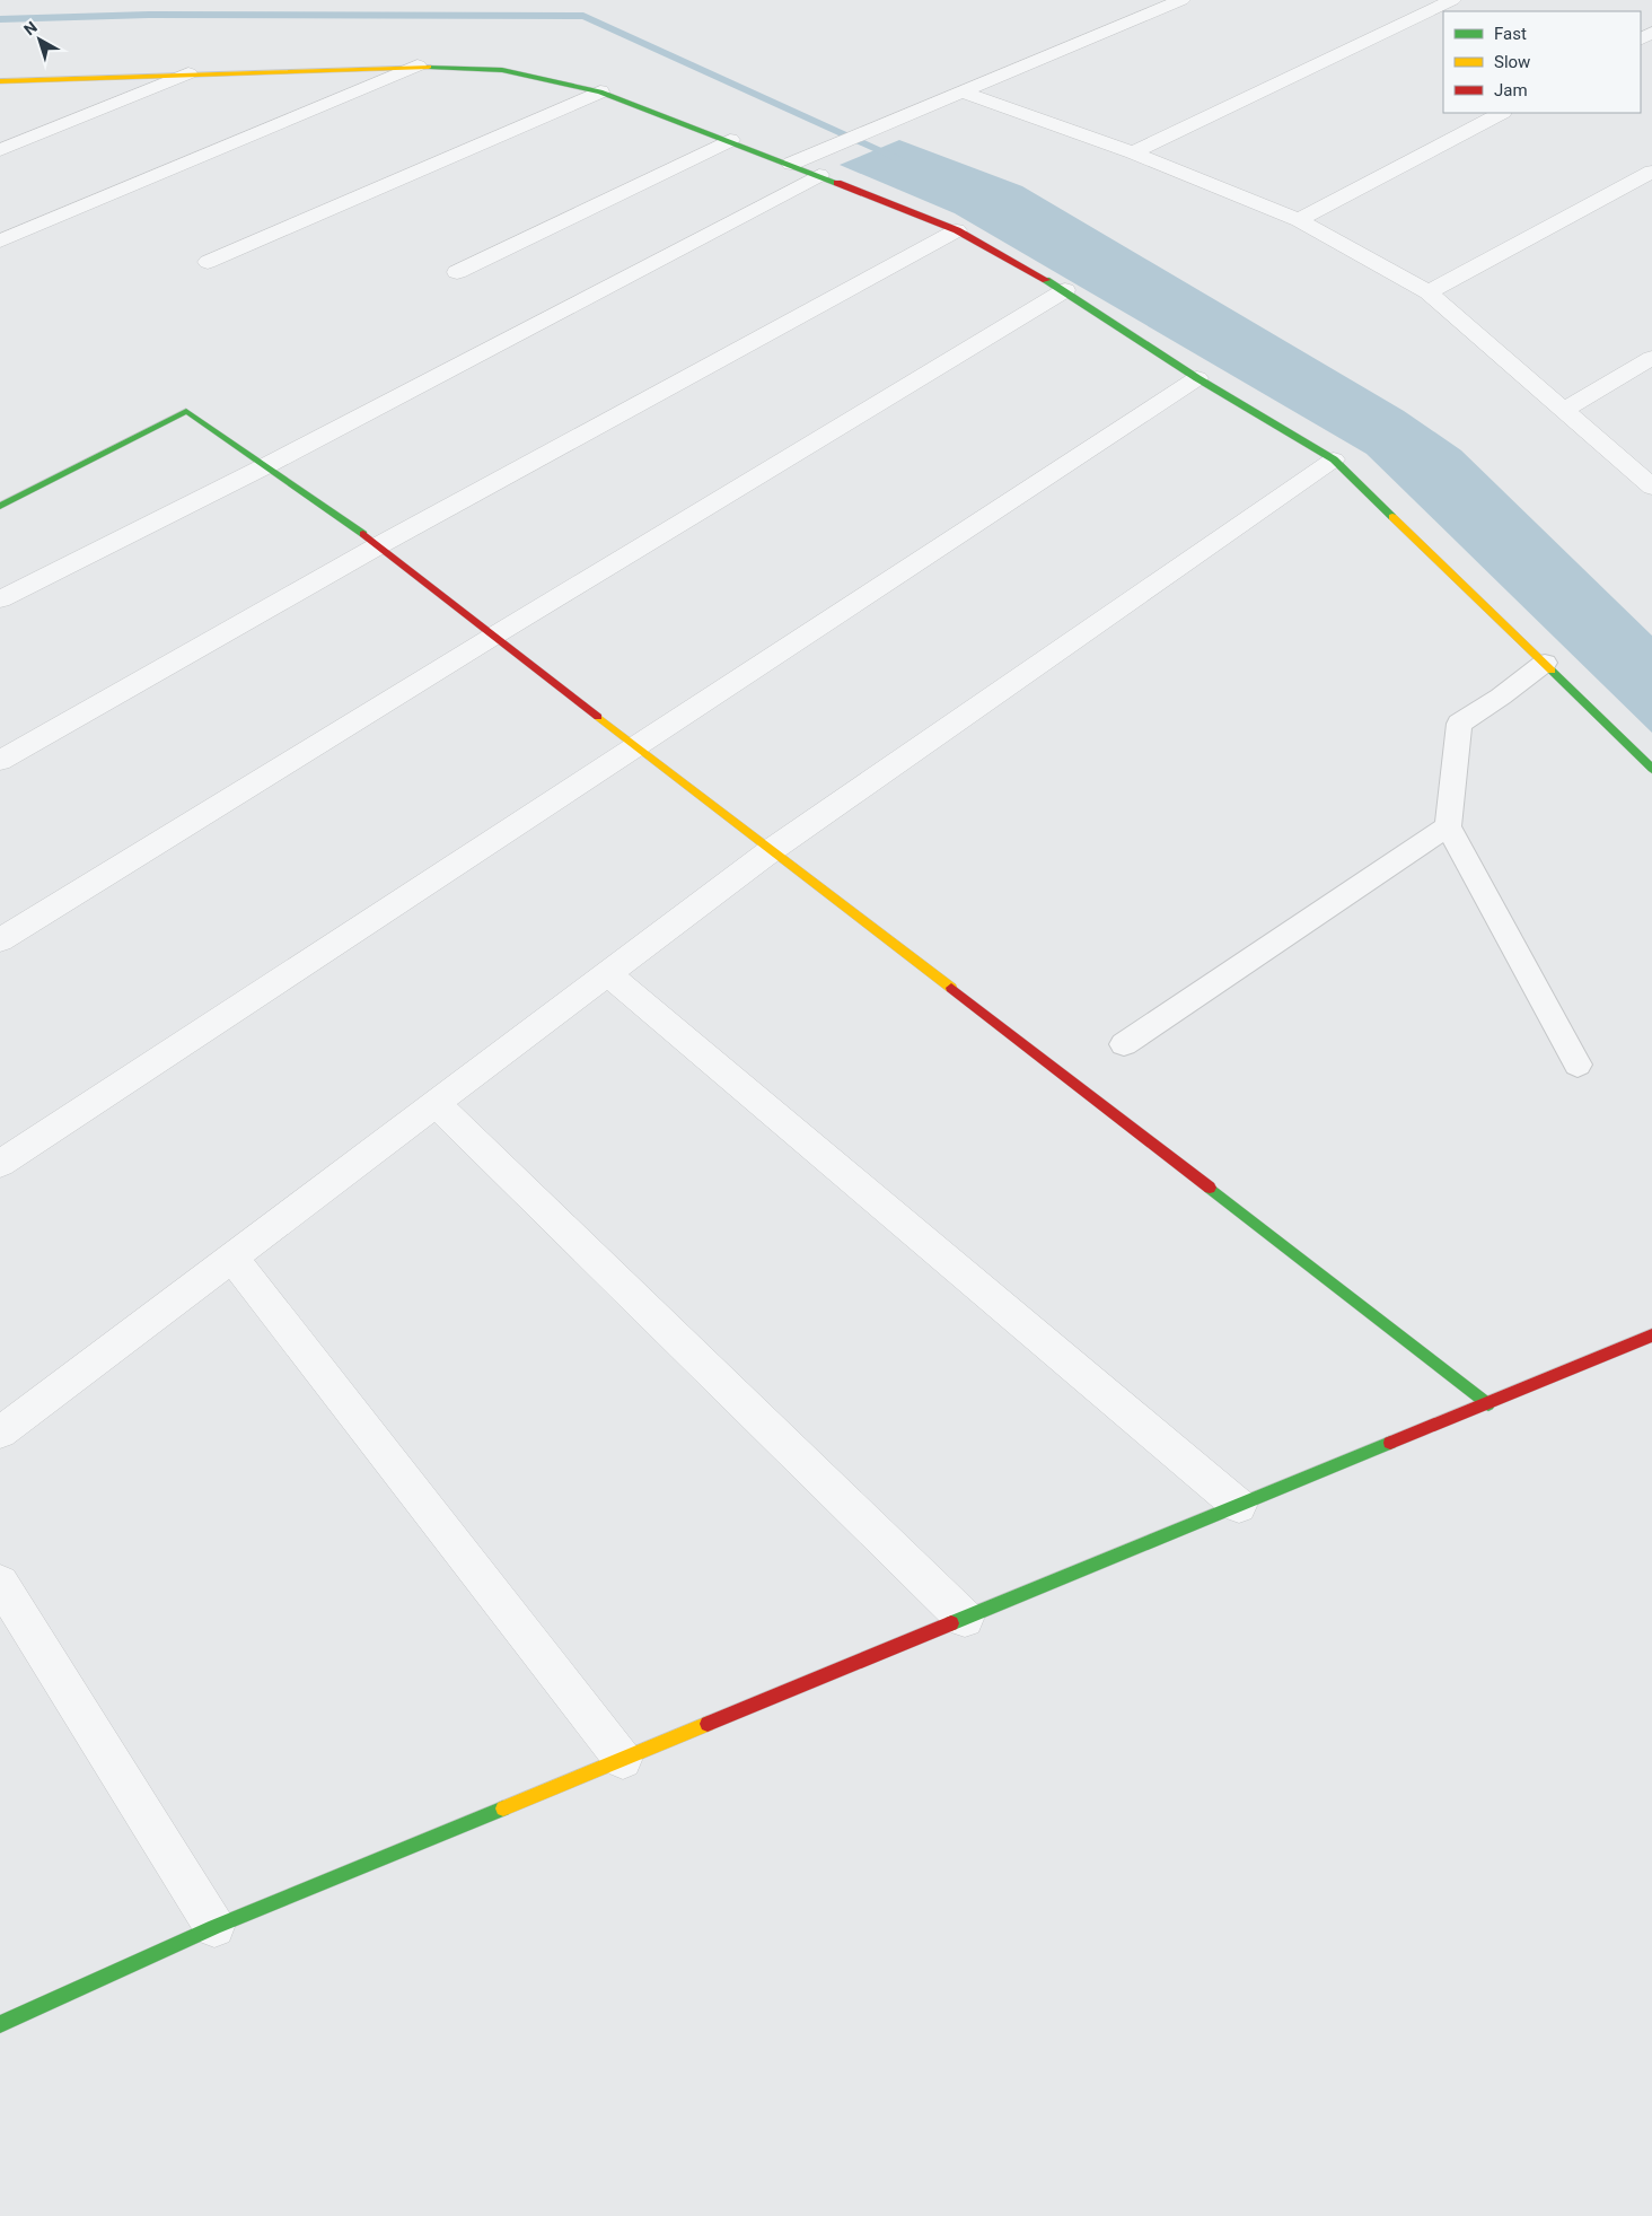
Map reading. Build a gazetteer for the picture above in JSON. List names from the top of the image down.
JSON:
{
  "legend": ["Fast", "Slow", "Jam"],
  "north": "top left"
}
